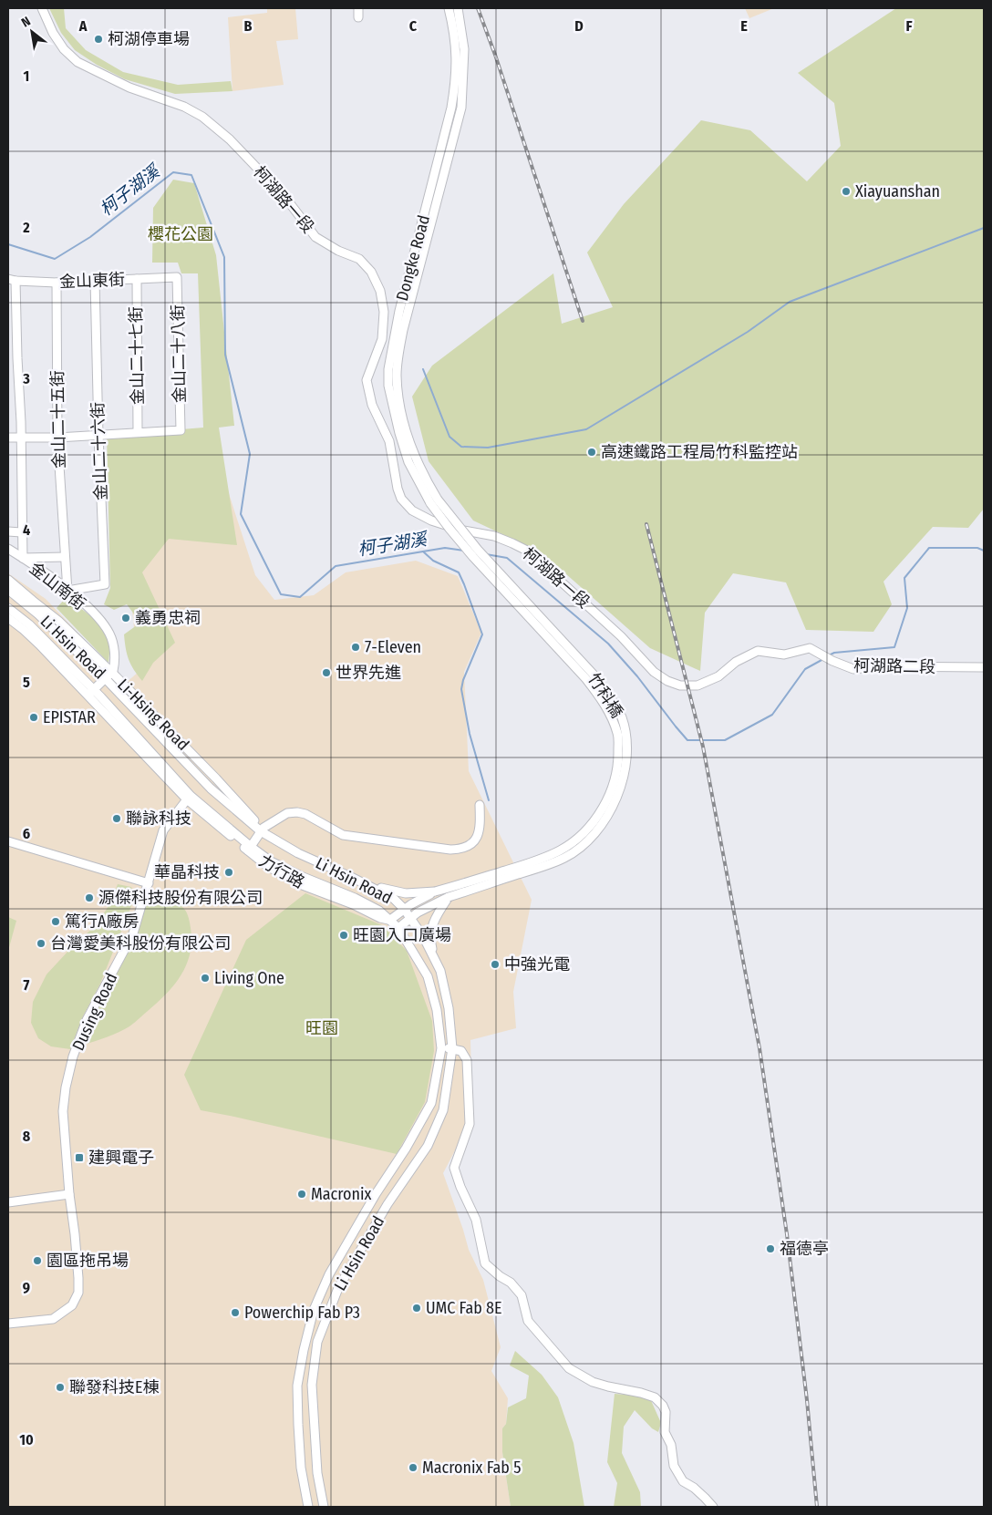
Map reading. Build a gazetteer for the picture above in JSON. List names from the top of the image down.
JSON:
{
  "streets": {
    "street": [
      "柯湖路一段",
      "Dongke Road",
      "金山東街",
      "金山二十八街",
      "金山二十七街",
      "金山二十五街",
      "金山二十六街",
      "金山南街",
      "Li Hsin Road",
      "柯湖路二段",
      "竹科橋",
      "Li-Hsing Road",
      "力行路",
      "Dusing Road"
    ]
  },
  "crossings": [
    ["柯湖路一段", "柯湖路二段"],
    ["Dongke Road", "竹科橋"],
    ["金山東街", "金山二十八街"],
    ["金山東街", "金山二十七街"],
    ["金山東街", "金山二十五街"],
    ["金山東街", "金山二十六街"],
    ["金山二十八街", "金山二十七街"],
    ["金山二十五街", "金山二十六街"],
    ["金山二十五街", "金山南街"],
    ["金山二十六街", "金山南街"],
    ["金山南街", "Li Hsin Road"],
    ["金山南街", "Li-Hsing Road"],
    ["Li Hsin Road", "Li-Hsing Road"],
    ["Li Hsin Road", "力行路"],
    ["Li-Hsing Road", "力行路"],
    ["Li-Hsing Road", "Dusing Road"],
    ["力行路", "Dusing Road"]
  ],
  "water": ["柯子湖溪"],
  "parks": ["櫻花公園", "旺園"],
  "places": {
    "other": [
      "柯湖停車場",
      "Xiayuanshan",
      "高速鐵路工程局竹科監控站",
      "義勇忠祠",
      "7-Eleven",
      "世界先進",
      "EPISTAR",
      "聯詠科技",
      "華晶科技",
      "源傑科技股份有限公司",
      "篤行A廠房",
      "旺園入口廣場",
      "台灣愛美科股份有限公司",
      "中強光電",
      "Living One",
      "Macronix",
      "福德亭",
      "園區拖吊場",
      "UMC Fab 8E",
      "Powerchip Fab P3",
      "聯發科技E棟",
      "Macronix Fab 5"
    ],
    "transit": ["建興電子"]
  },
  "north": "top left",
  "grid": {
    "columns": [
      "A",
      "B",
      "C",
      "D",
      "E",
      "F"
    ],
    "rows": [
      "1",
      "2",
      "3",
      "4",
      "5",
      "6",
      "7",
      "8",
      "9",
      "10"
    ]
  }
}
